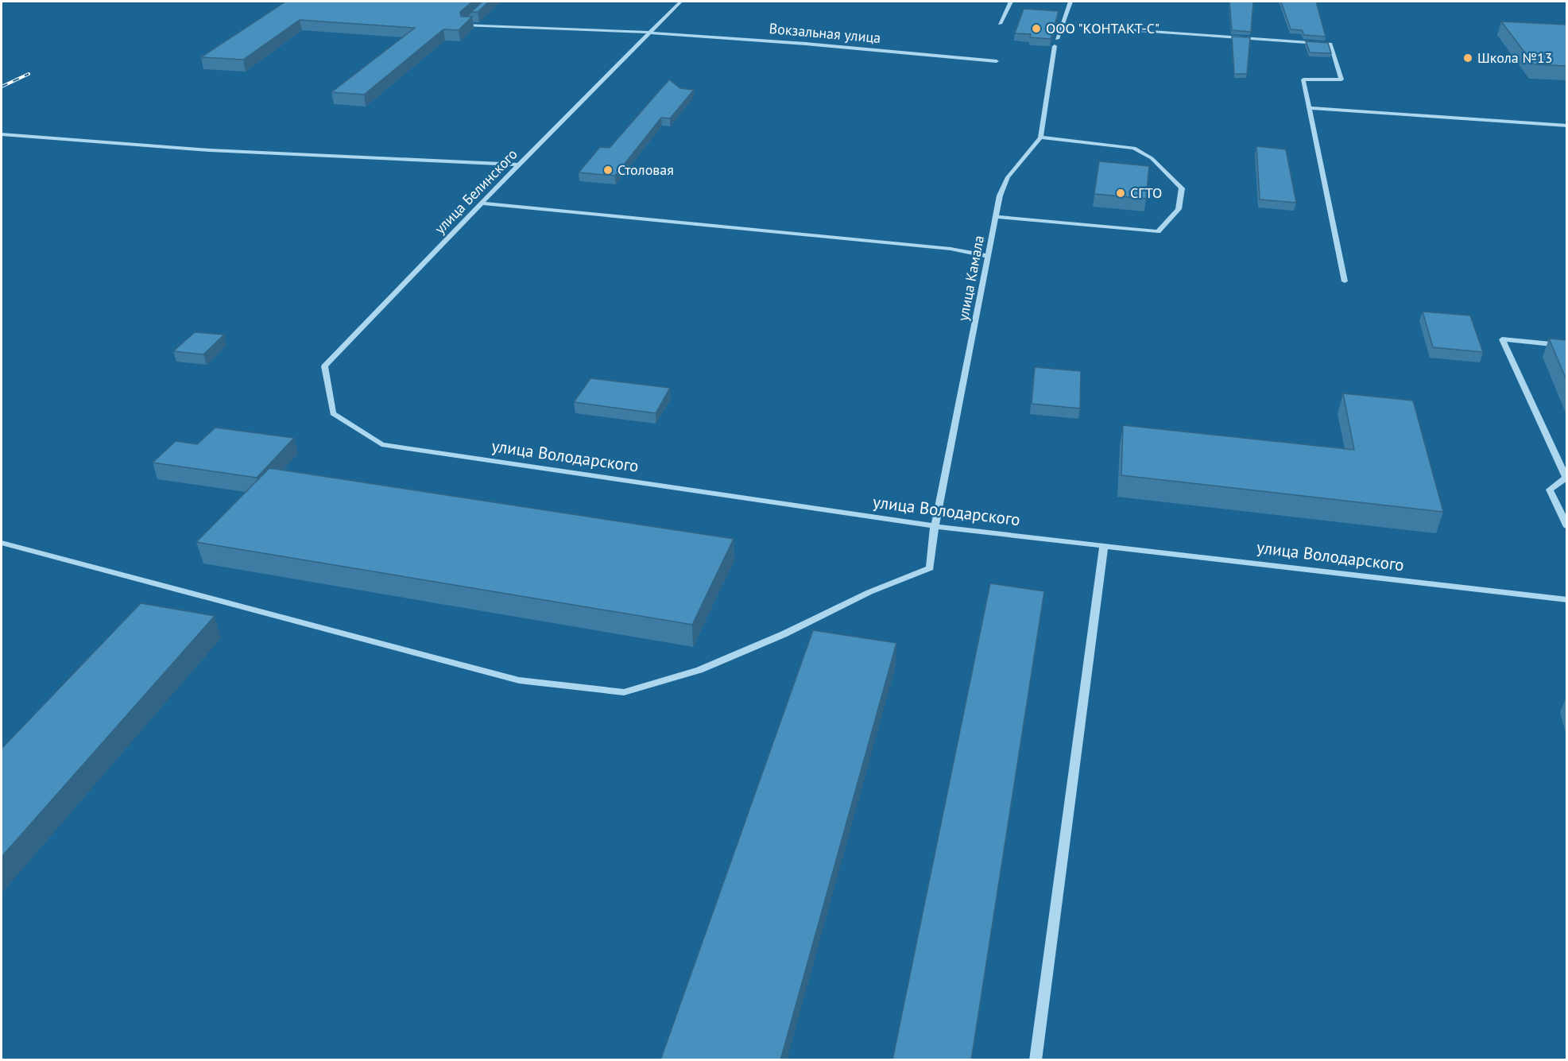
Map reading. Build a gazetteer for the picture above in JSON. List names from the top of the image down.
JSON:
{
  "streets": {
    "street": [
      "Вокзальная улица",
      "улица Белинского",
      "улица Камала",
      "улица Володарского"
    ]
  },
  "crossings": [
    ["Вокзальная улица", "улица Белинского"],
    ["улица Белинского", "улица Володарского"],
    ["улица Камала", "улица Володарского"]
  ],
  "places": [
    "ООО \"КОНТАКТ-С\"",
    "Школа №13",
    "Столовая",
    "СГТО"
  ]
}
